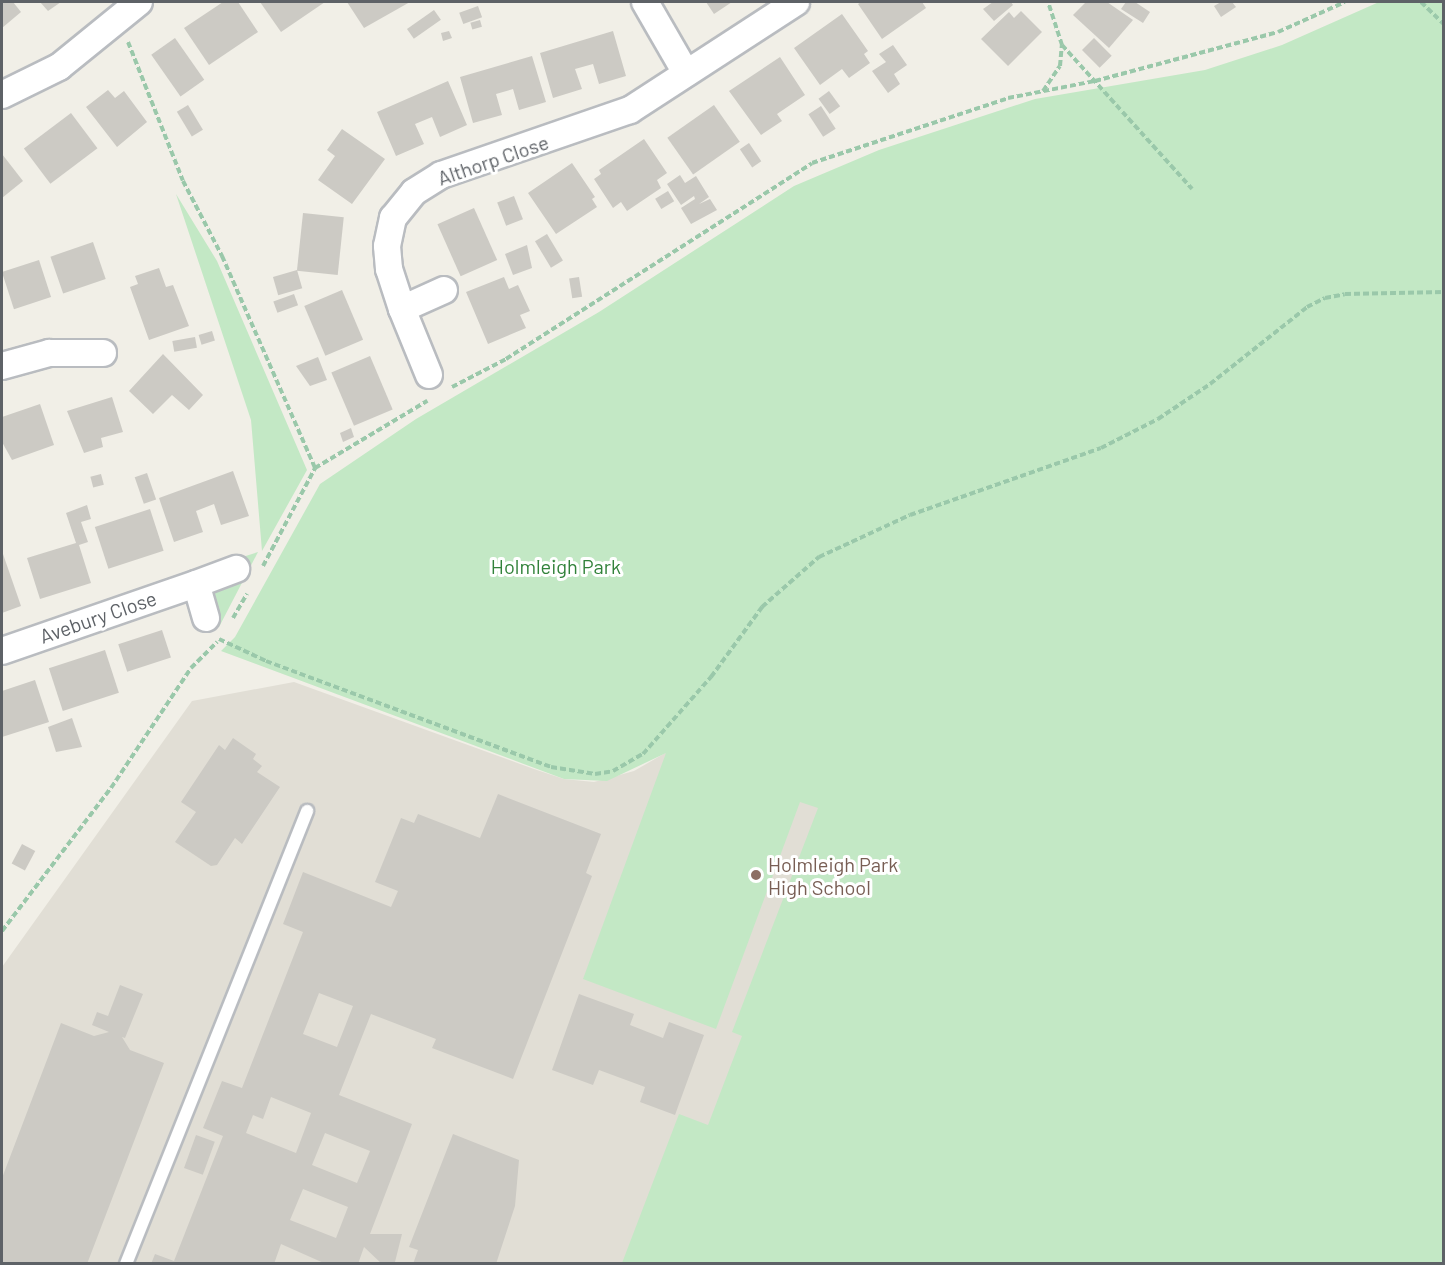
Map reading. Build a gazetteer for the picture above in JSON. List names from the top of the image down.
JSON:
{
  "streets": {
    "street": ["Althorp Close", "Avebury Close"]
  },
  "parks": ["Holmleigh Park"],
  "places": ["Holmleigh Park High School"]
}
